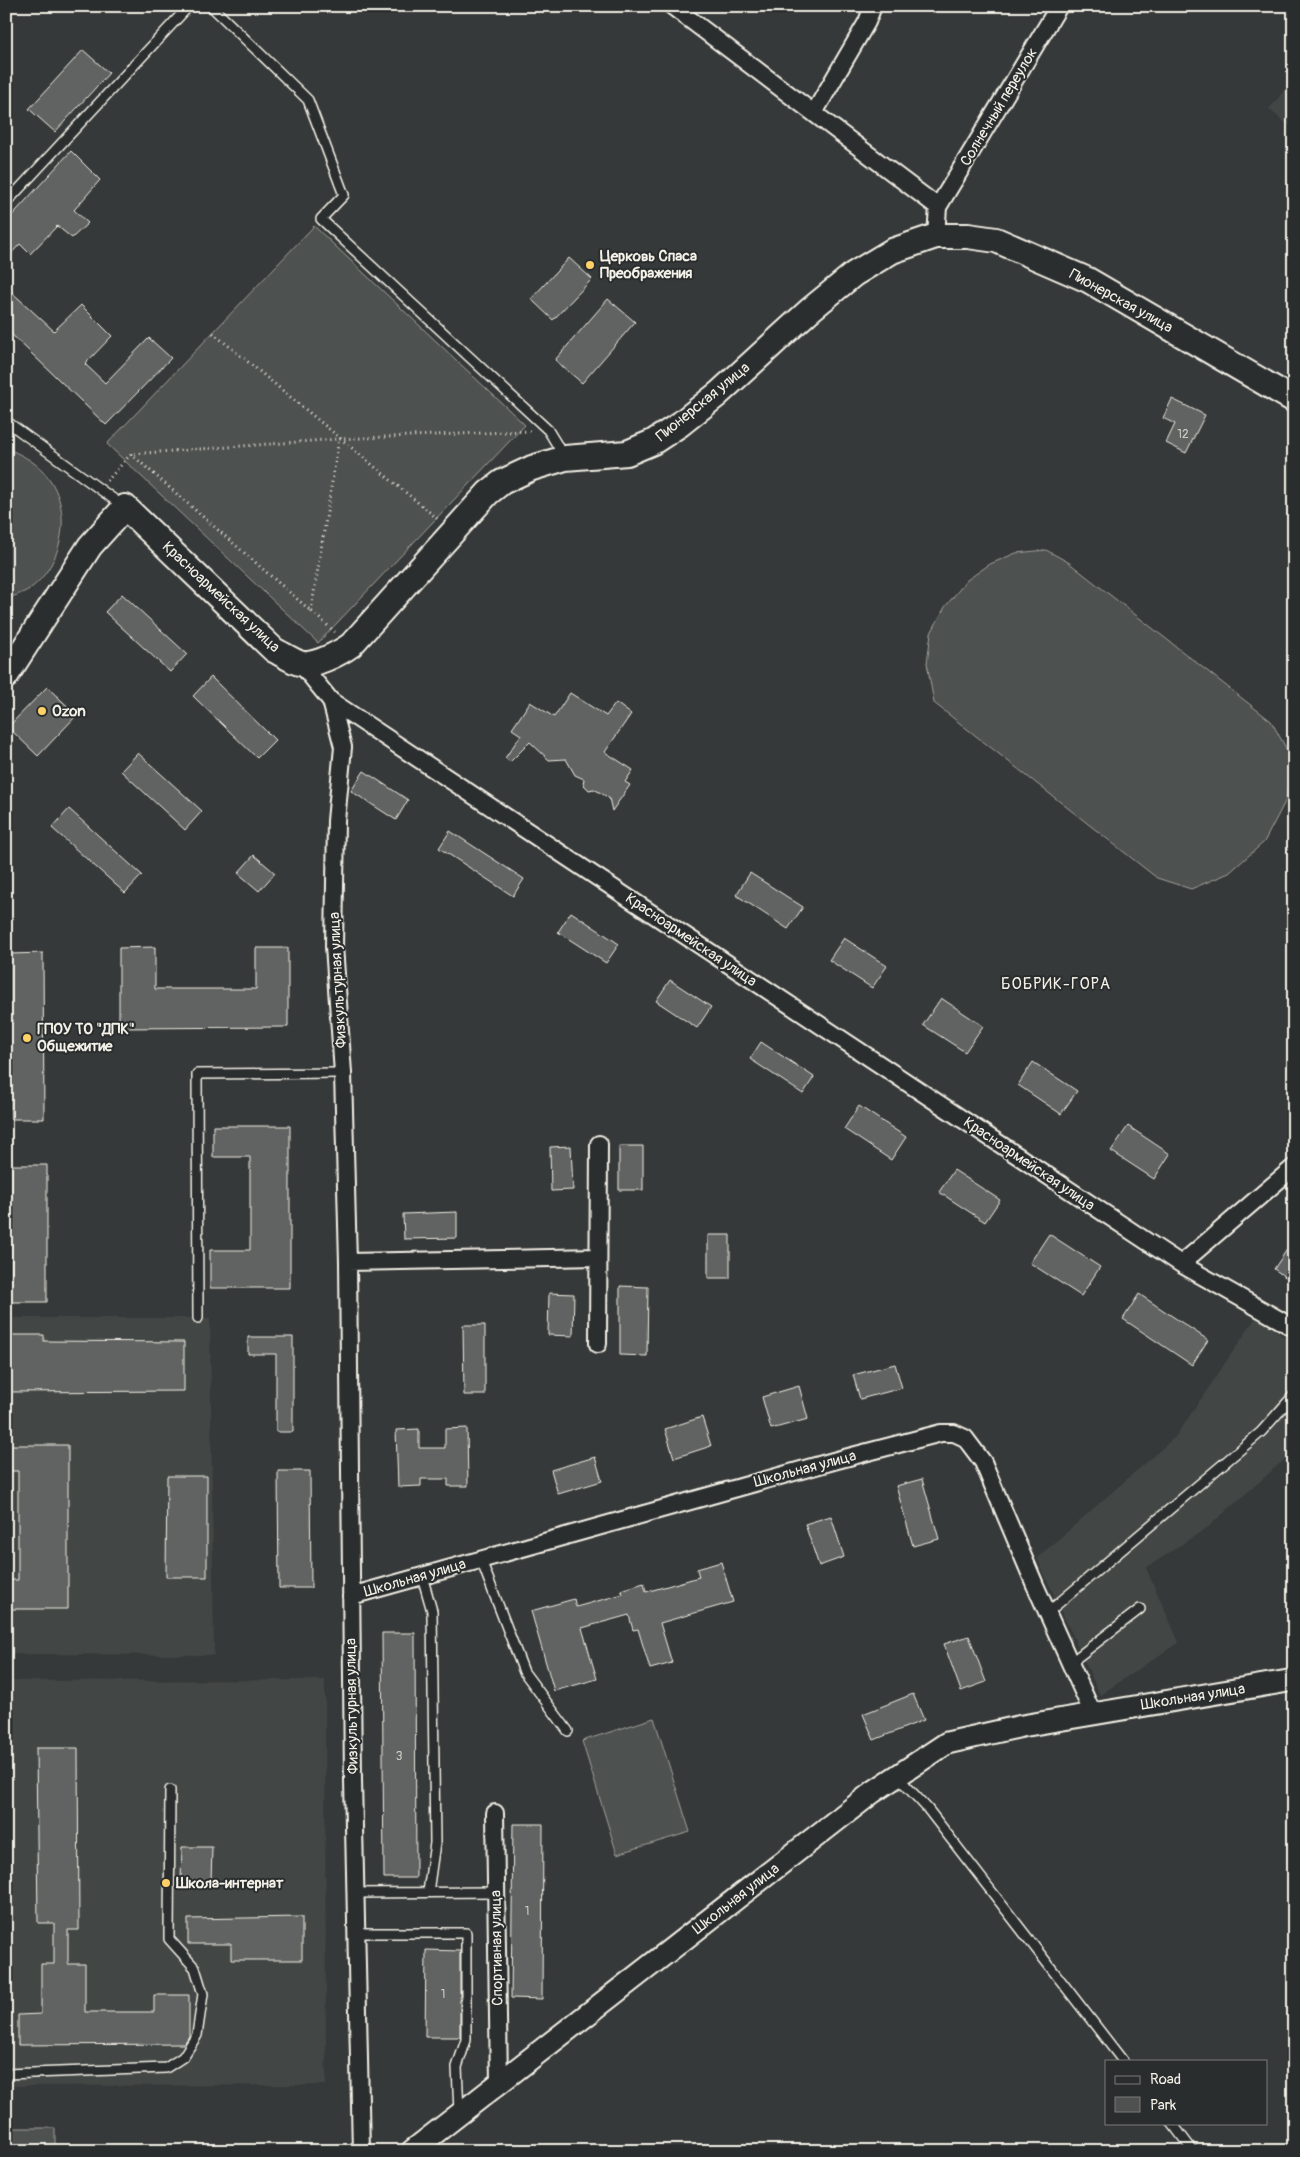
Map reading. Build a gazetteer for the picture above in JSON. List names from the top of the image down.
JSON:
{
  "streets": {
    "main road": ["Пионерская улица", "Красноармейская улица"],
    "street": [
      "Солнечный переулок",
      "Физкультурная улица",
      "Школьная улица",
      "Спортивная улица"
    ]
  },
  "crossings": [
    ["Пионерская улица", "Красноармейская улица"],
    ["Красноармейская улица", "Физкультурная улица"],
    ["Физкультурная улица", "Школьная улица"],
    ["Школьная улица", "Спортивная улица"]
  ],
  "districts": ["БОБРИК-ГОРА"],
  "places": [
    "Церковь Спаса Преображения",
    "Ozon",
    "ГПОУ ТО \"ДПК\" Общежитие",
    "Школа-интернат"
  ],
  "house_numbers": [
    "12",
    "3",
    "1",
    "1"
  ],
  "legend": ["Road", "Park"]
}
